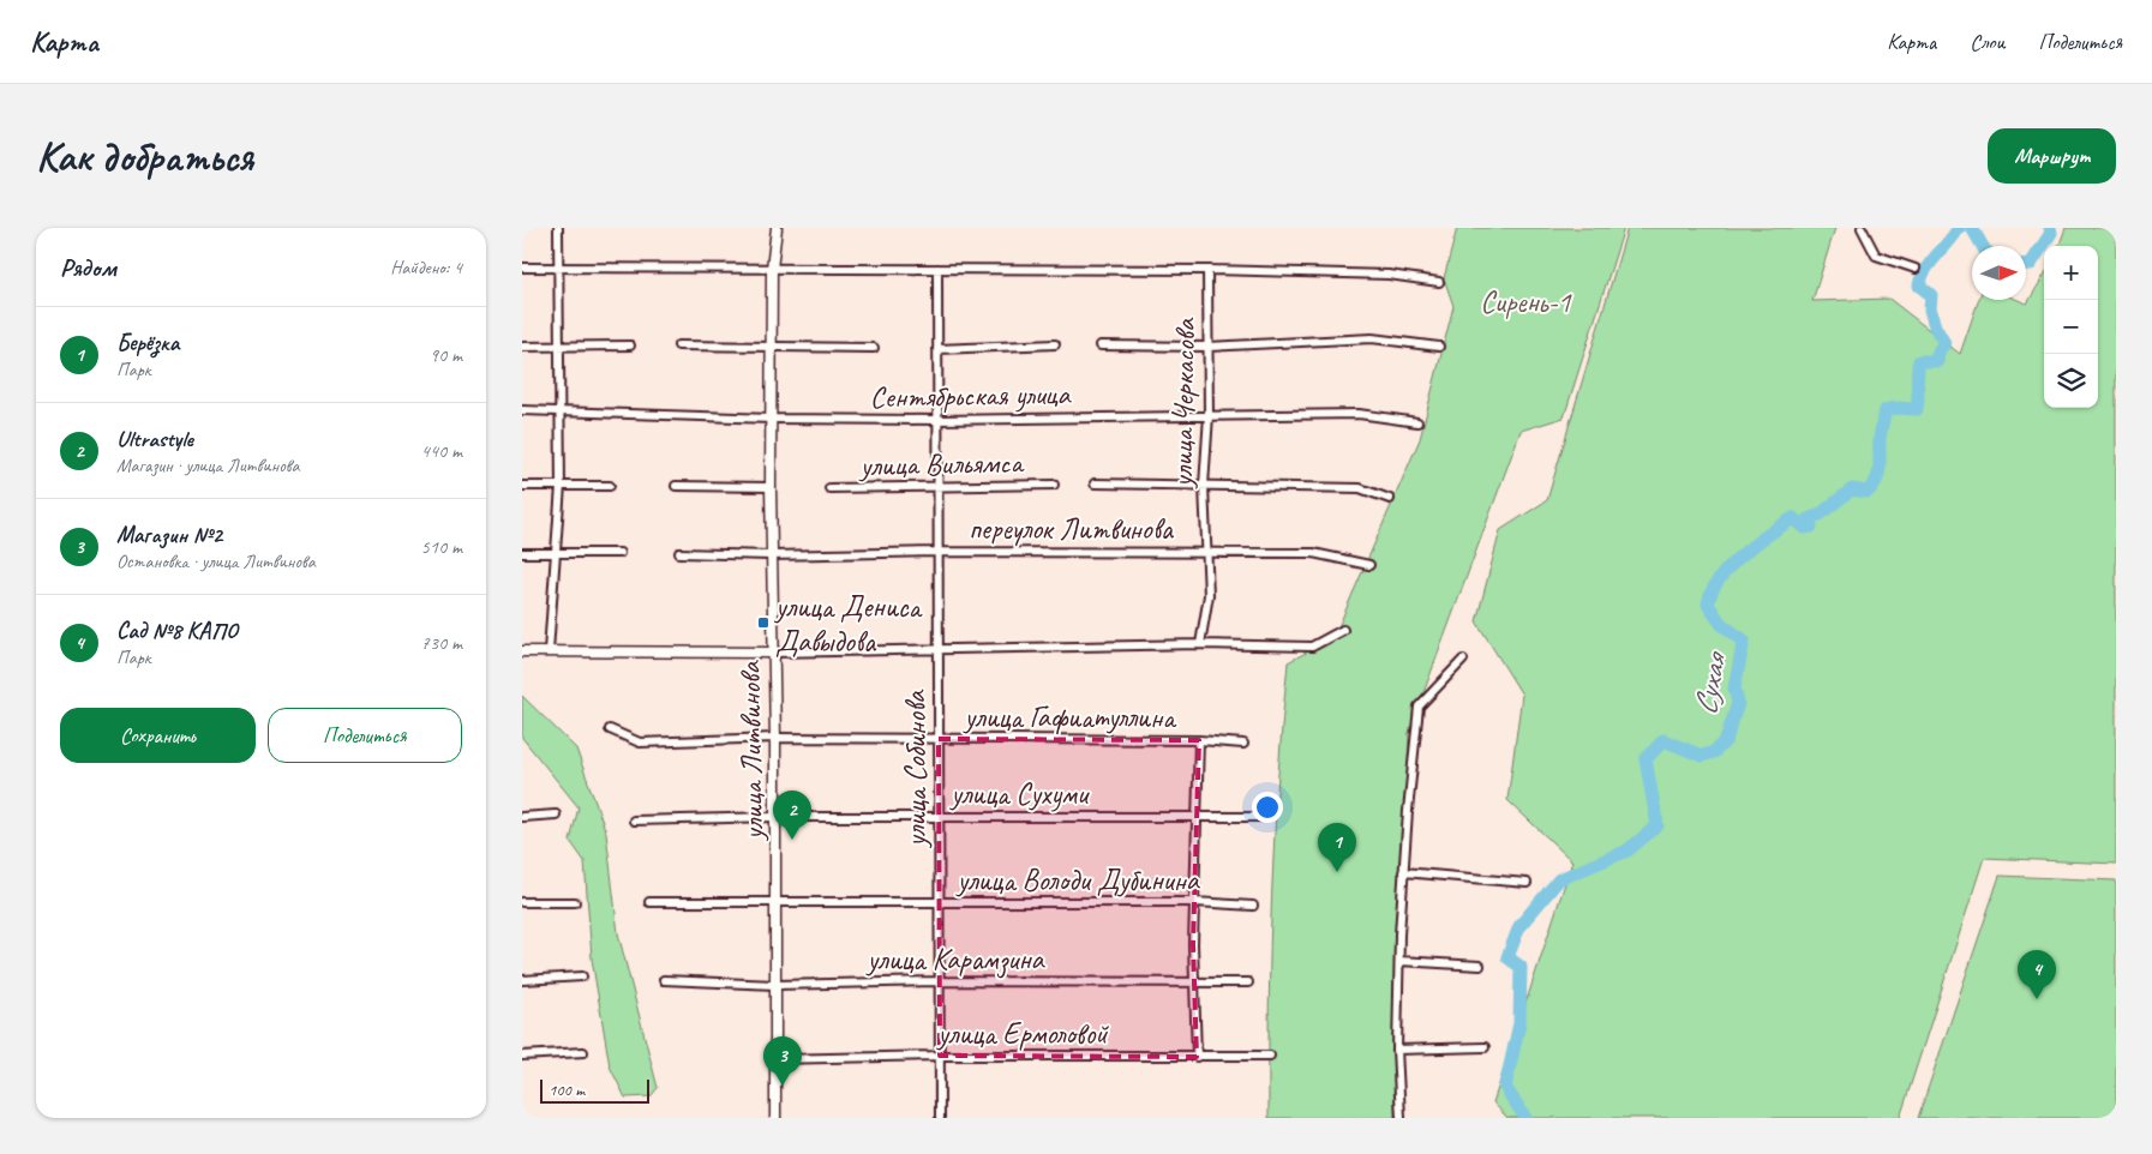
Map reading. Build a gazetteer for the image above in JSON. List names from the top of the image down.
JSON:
{
  "streets": {
    "street": [
      "Сентябрьская улица",
      "улица Черкасова",
      "улица Вильямса",
      "переулок Литвинова",
      "улица Гафиатуллина",
      "улица Литвинова",
      "улица Собинова",
      "улица Сухуми",
      "улица Володи Дубинина",
      "улица Карамзина",
      "улица Ермоловой"
    ]
  },
  "crossings": [
    ["Сентябрьская улица", "улица Черкасова"],
    ["Сентябрьская улица", "улица Литвинова"],
    ["Сентябрьская улица", "улица Собинова"],
    ["улица Черкасова", "переулок Литвинова"],
    ["улица Вильямса", "улица Собинова"],
    ["переулок Литвинова", "улица Литвинова"],
    ["переулок Литвинова", "улица Собинова"],
    ["улица Гафиатуллина", "улица Литвинова"],
    ["улица Гафиатуллина", "улица Собинова"],
    ["улица Литвинова", "улица Сухуми"],
    ["улица Литвинова", "улица Володи Дубинина"],
    ["улица Литвинова", "улица Карамзина"],
    ["улица Литвинова", "улица Ермоловой"],
    ["улица Собинова", "улица Сухуми"],
    ["улица Собинова", "улица Володи Дубинина"],
    ["улица Собинова", "улица Карамзина"],
    ["улица Собинова", "улица Ермоловой"]
  ],
  "water": ["Сухая"],
  "parks": ["Сирень-1"],
  "places": {
    "transit": ["улица Дениса Давыдова"]
  },
  "scale_bar": "100 m",
  "north": "right",
  "page": {
    "header": "Карта",
    "nav": ["Карта", "Слои", "Поделиться"],
    "buttons": [
      "Маршрут",
      ["Сохранить", "Поделиться"]
    ],
    "title": "Как добраться",
    "heading": ["Рядом", "Найдено: 4"],
    "map_buttons": ["+", "−"],
    "list": [
      {
        "mark": "1",
        "name": "Берёзка",
        "note": "Парк",
        "value": "90 m"
      },
      {
        "mark": "2",
        "name": "Ultrastyle",
        "note": "Магазин · улица Литвинова",
        "value": "440 m"
      },
      {
        "mark": "3",
        "name": "Магазин №2",
        "note": "Остановка · улица Литвинова",
        "value": "510 m"
      },
      {
        "mark": "4",
        "name": "Сад №8 КАПО",
        "note": "Парк",
        "value": "730 m"
      }
    ],
    "pins": [
      "2",
      "1",
      "4",
      "3"
    ],
    "scale": "100 m"
  }
}
